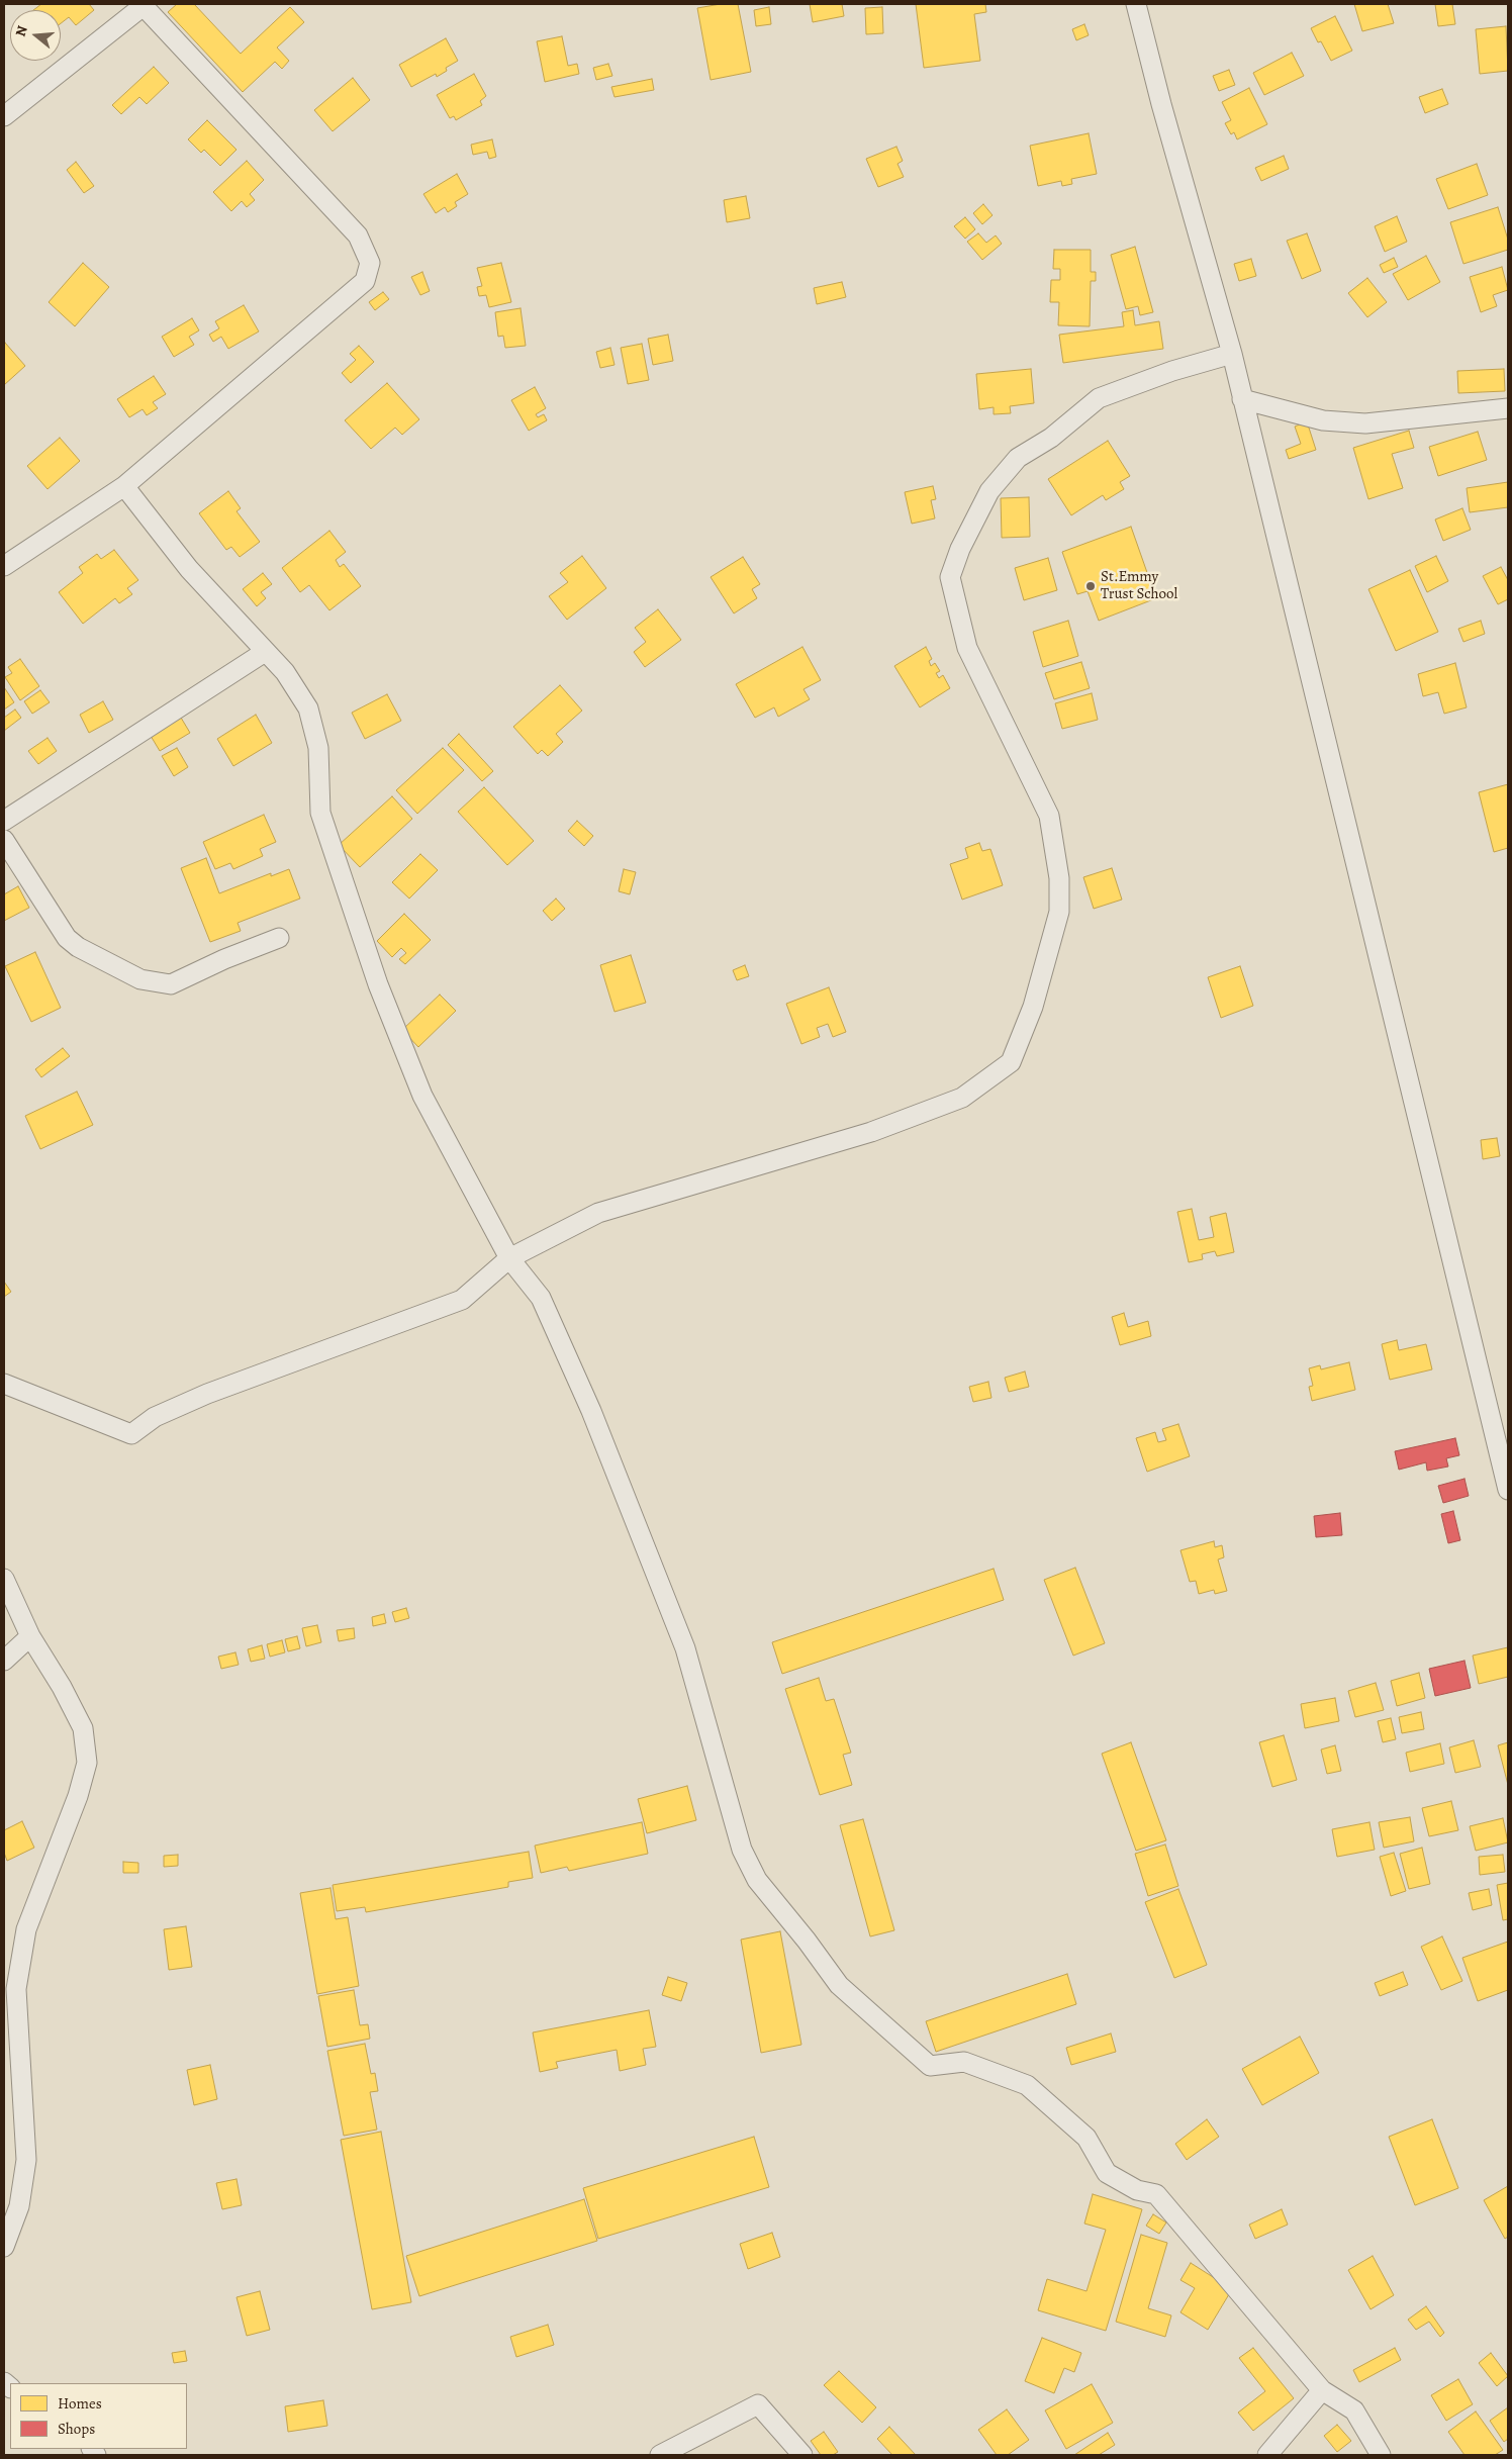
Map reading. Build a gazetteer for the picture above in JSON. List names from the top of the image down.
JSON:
{
  "places": ["St.Emmy Trust School"],
  "legend": ["Homes", "Shops"],
  "north": "left"
}
